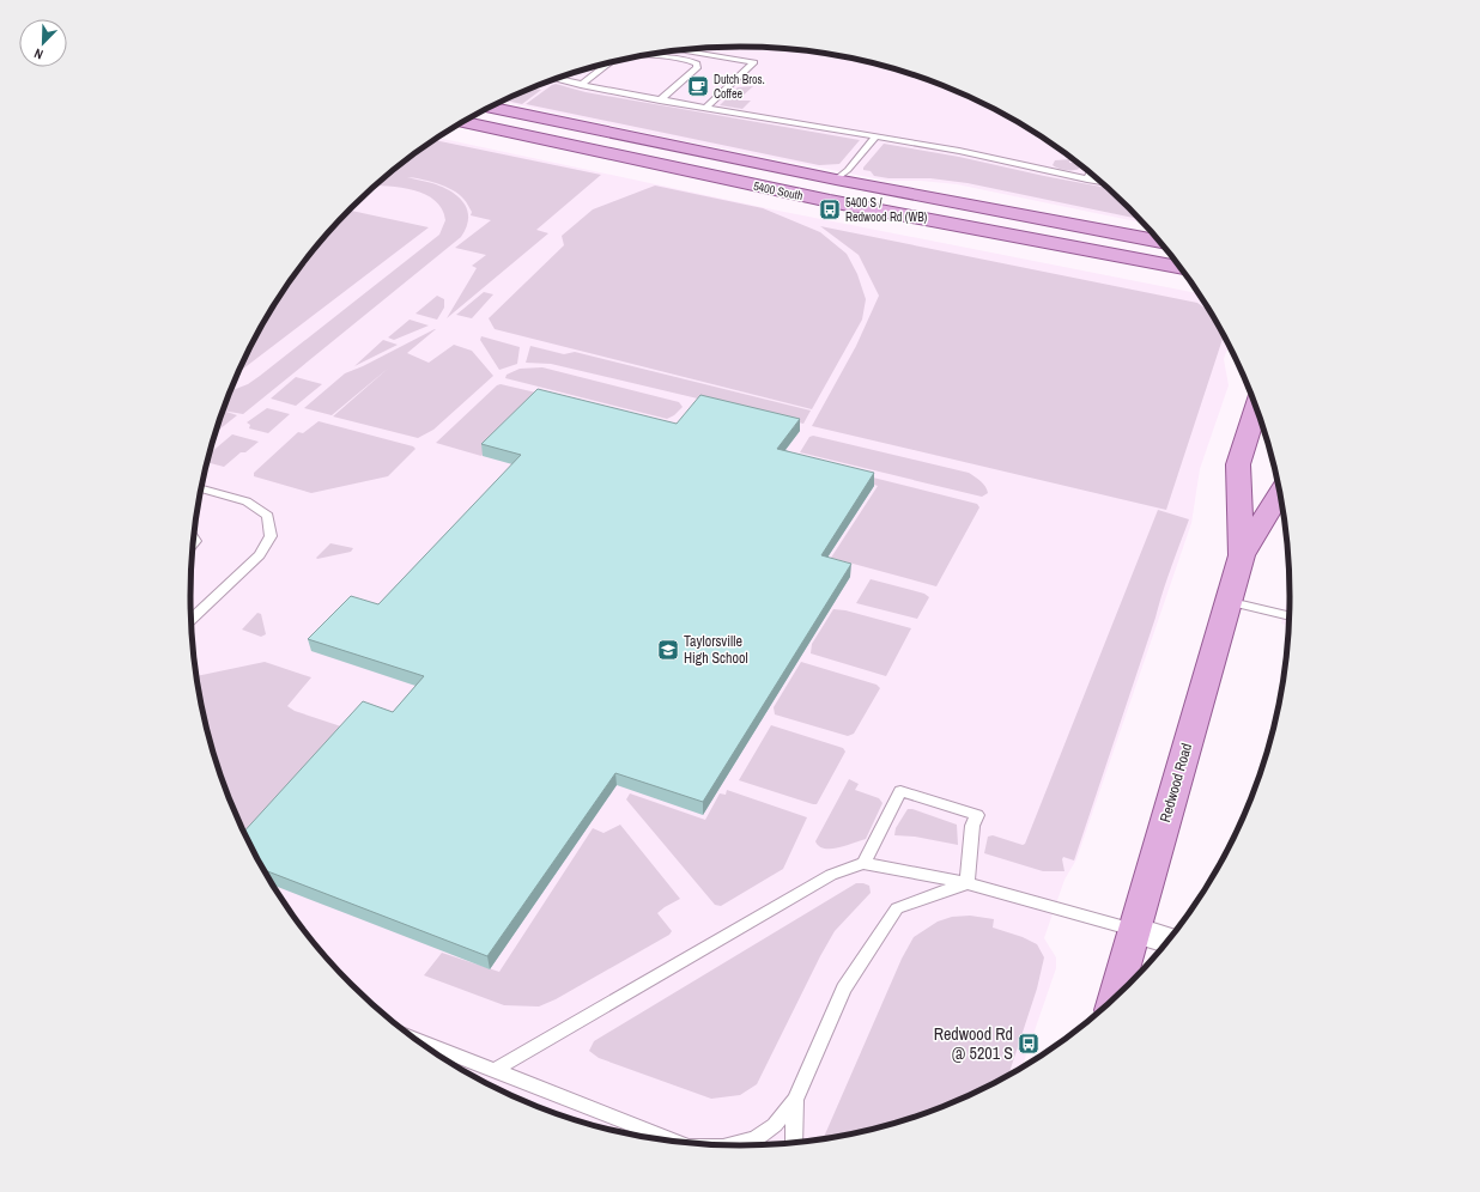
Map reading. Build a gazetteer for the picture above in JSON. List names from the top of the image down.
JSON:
{
  "streets": {
    "main road": ["5400 South", "Redwood Road"]
  },
  "places": {
    "cafe": ["Dutch Bros. Coffee"],
    "bus stop": ["5400 S / Redwood Rd (WB)", "Redwood Rd @ 5201 S"],
    "school or university": ["Taylorsville High School"]
  },
  "north": "bottom left"
}
